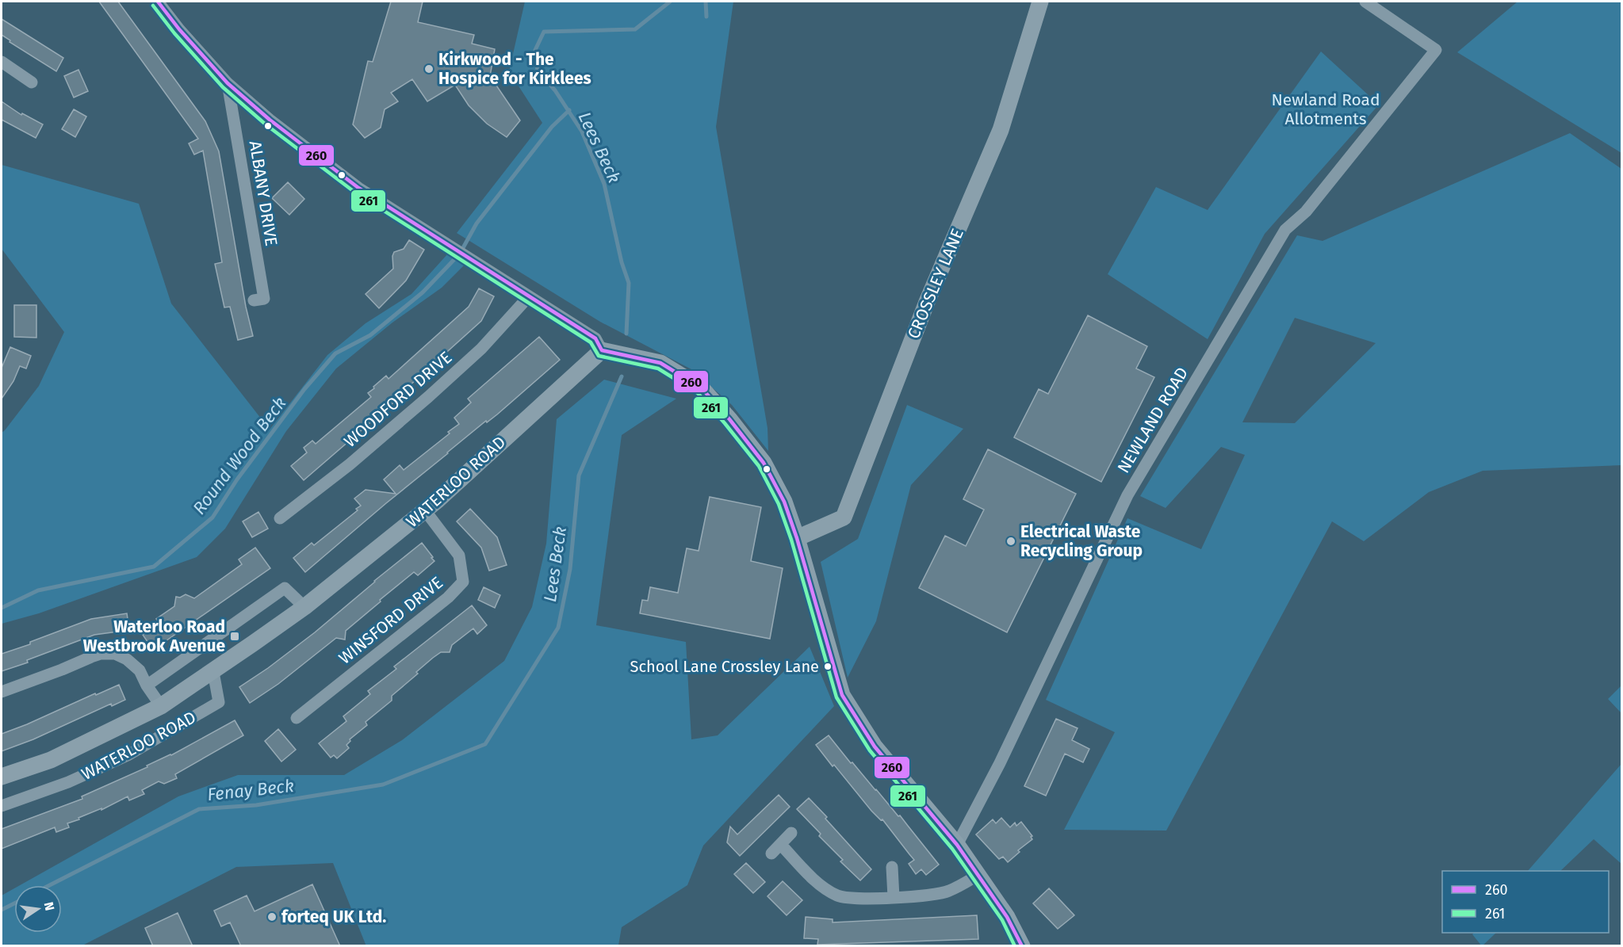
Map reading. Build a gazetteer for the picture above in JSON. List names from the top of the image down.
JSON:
{
  "streets": {
    "street": [
      "ALBANY DRIVE",
      "CROSSLEY LANE",
      "WOODFORD DRIVE",
      "NEWLAND ROAD",
      "WATERLOO ROAD",
      "WINSFORD DRIVE"
    ]
  },
  "crossings": [
    ["WATERLOO ROAD", "WINSFORD DRIVE"]
  ],
  "water": ["Lees Beck", "Round Wood Beck", "Fenay Beck"],
  "parks": ["Newland Road Allotments"],
  "places": {
    "other": [
      "Kirkwood - The Hospice for Kirklees",
      "Electrical Waste Recycling Group",
      "School Lane Crossley Lane",
      "forteq UK Ltd."
    ],
    "transit": ["Waterloo Road Westbrook Avenue"]
  },
  "lines": ["transit line 260", "transit line 261"],
  "legend": ["260", "261"],
  "north": "right"
}
